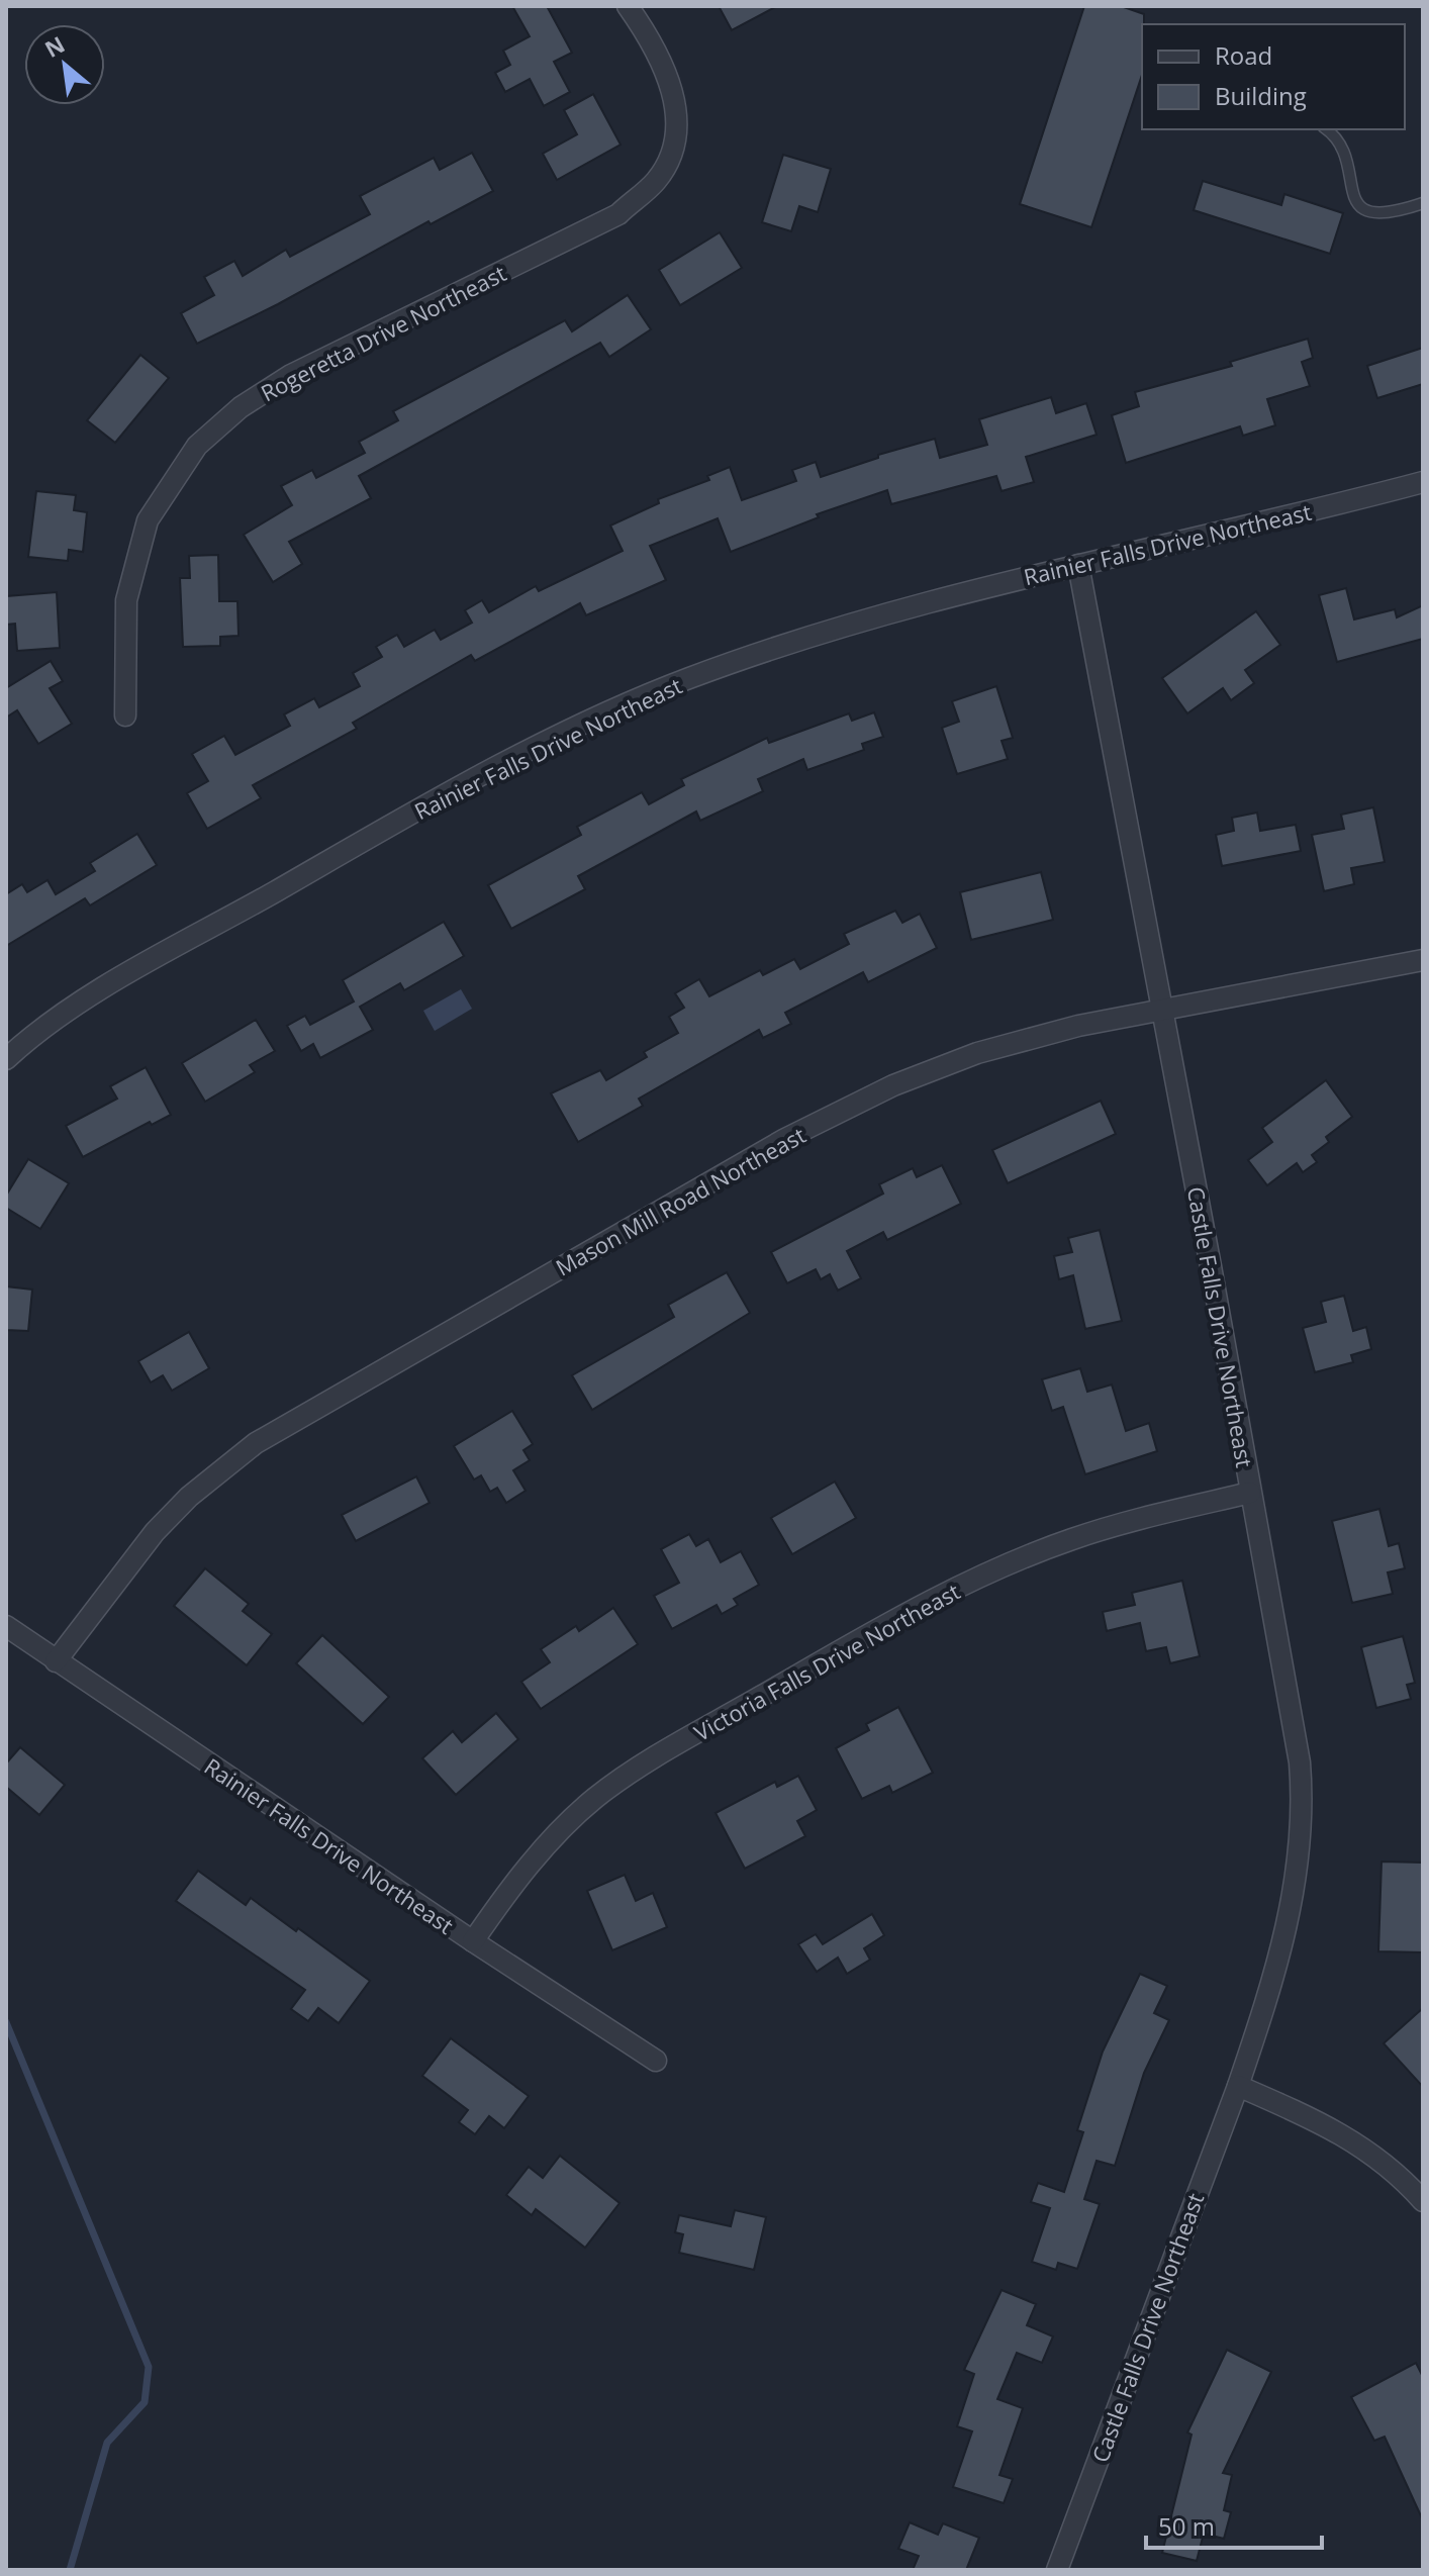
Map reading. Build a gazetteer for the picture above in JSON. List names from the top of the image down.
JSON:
{
  "streets": {
    "street": [
      "Rogeretta Drive Northeast",
      "Rainier Falls Drive Northeast",
      "Mason Mill Road Northeast",
      "Castle Falls Drive Northeast",
      "Victoria Falls Drive Northeast"
    ]
  },
  "crossings": [
    ["Rainier Falls Drive Northeast", "Mason Mill Road Northeast"],
    ["Rainier Falls Drive Northeast", "Castle Falls Drive Northeast"],
    ["Rainier Falls Drive Northeast", "Victoria Falls Drive Northeast"],
    ["Mason Mill Road Northeast", "Castle Falls Drive Northeast"],
    ["Castle Falls Drive Northeast", "Victoria Falls Drive Northeast"]
  ],
  "legend": ["Road", "Building"],
  "scale_bar": "50 m",
  "north": "top left"
}
